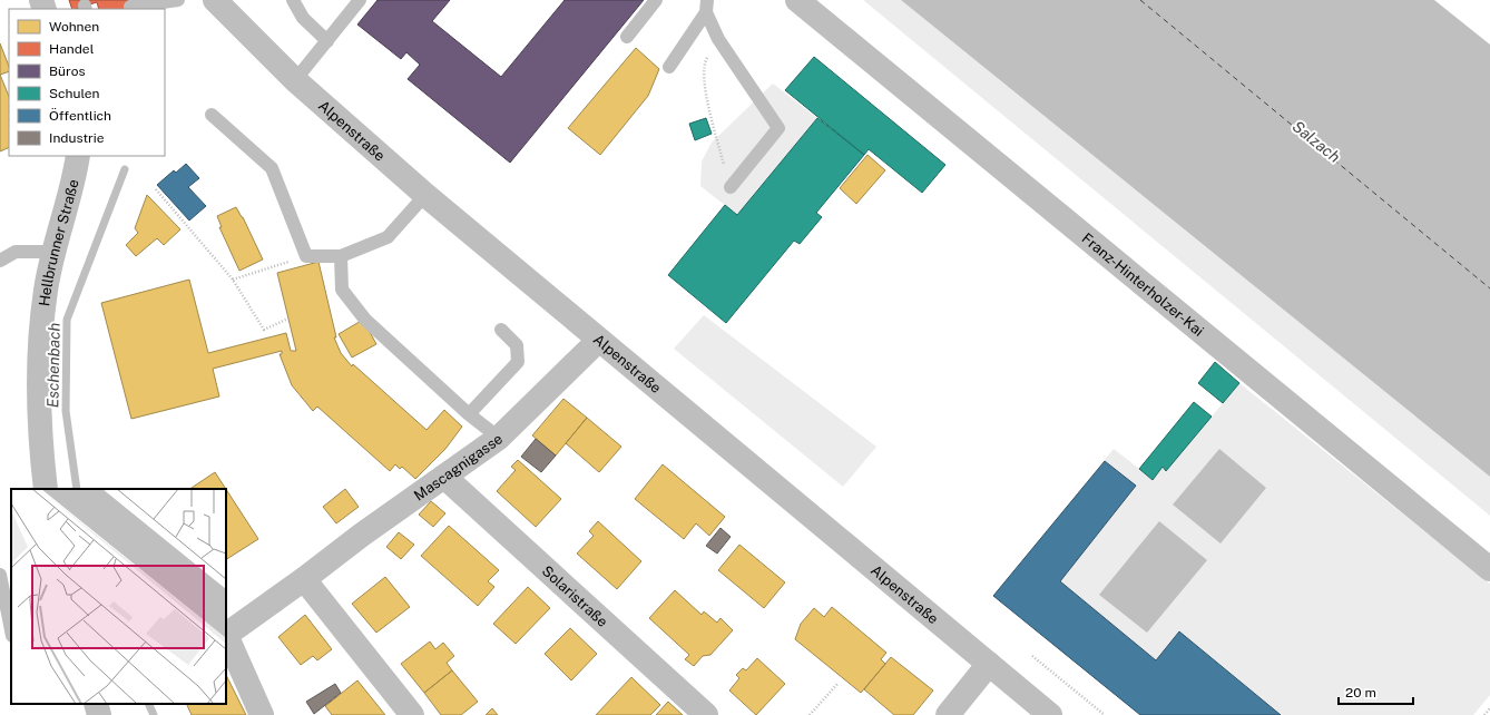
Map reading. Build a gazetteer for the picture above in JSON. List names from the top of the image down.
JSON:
{
  "streets": {
    "street": [
      "Alpenstraße",
      "Hellbrunner Straße",
      "Franz-Hinterholzer-Kai",
      "Mascagnigasse",
      "Solaristraße"
    ]
  },
  "crossings": [
    ["Alpenstraße", "Mascagnigasse"],
    ["Mascagnigasse", "Solaristraße"]
  ],
  "water": ["Salzach", "Eschenbach"],
  "legend": [
    "Wohnen",
    "Handel",
    "Büros",
    "Schulen",
    "Öffentlich",
    "Industrie"
  ],
  "scale_bar": "20 m"
}
